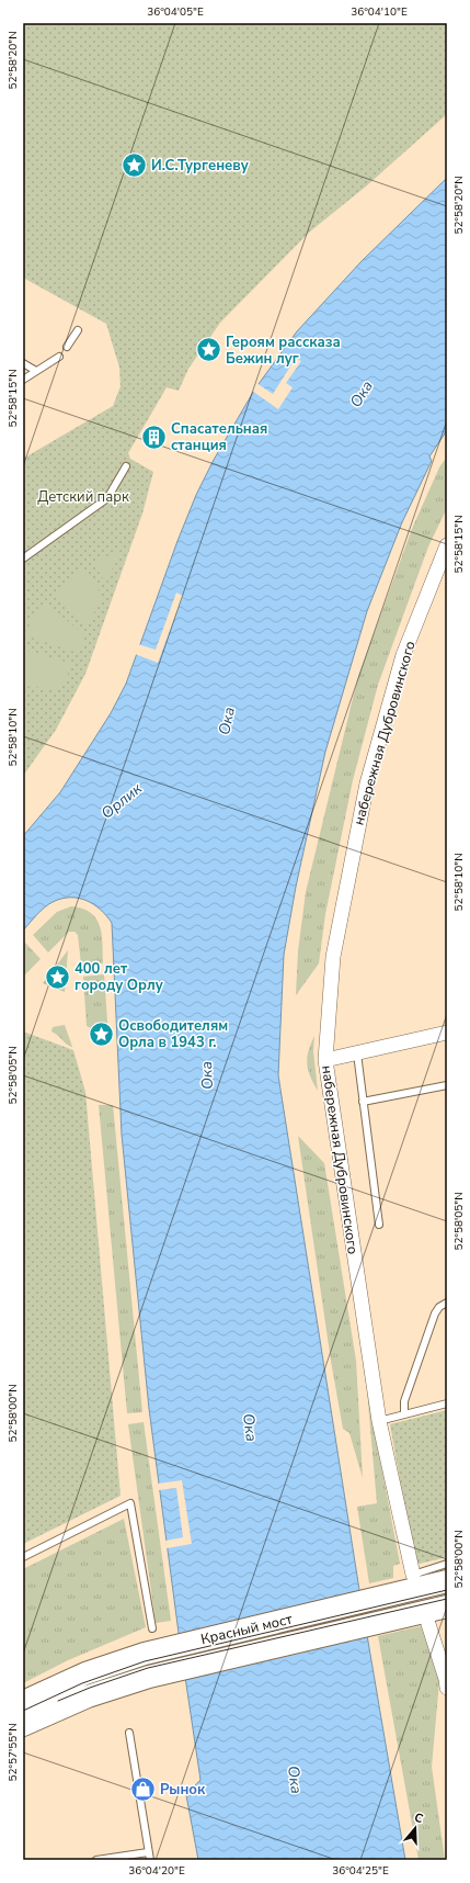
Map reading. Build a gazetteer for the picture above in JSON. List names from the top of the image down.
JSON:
{
  "streets": {
    "main road": ["Красный мост"],
    "street": ["набережная Дубровинского"]
  },
  "water": ["Ока", "Орлик"],
  "parks": ["Детский парк"],
  "places": {
    "place": [
      "И.С.Тургеневу",
      "Героям рассказа Бежин луг",
      "400 лет городу Орлу",
      "Освободителям Орла в 1943 г."
    ],
    "building": ["Спасательная станция"],
    "shop": ["Рынок"]
  },
  "north": "top",
  "coordinates": [
    "36°04'05\"E",
    "36°04'10\"E",
    "52°58'20\"N",
    "52°58'15\"N",
    "52°58'10\"N",
    "52°58'05\"N",
    "52°58'00\"N",
    "52°57'55\"N",
    "36°04'20\"E",
    "36°04'25\"E"
  ]
}
